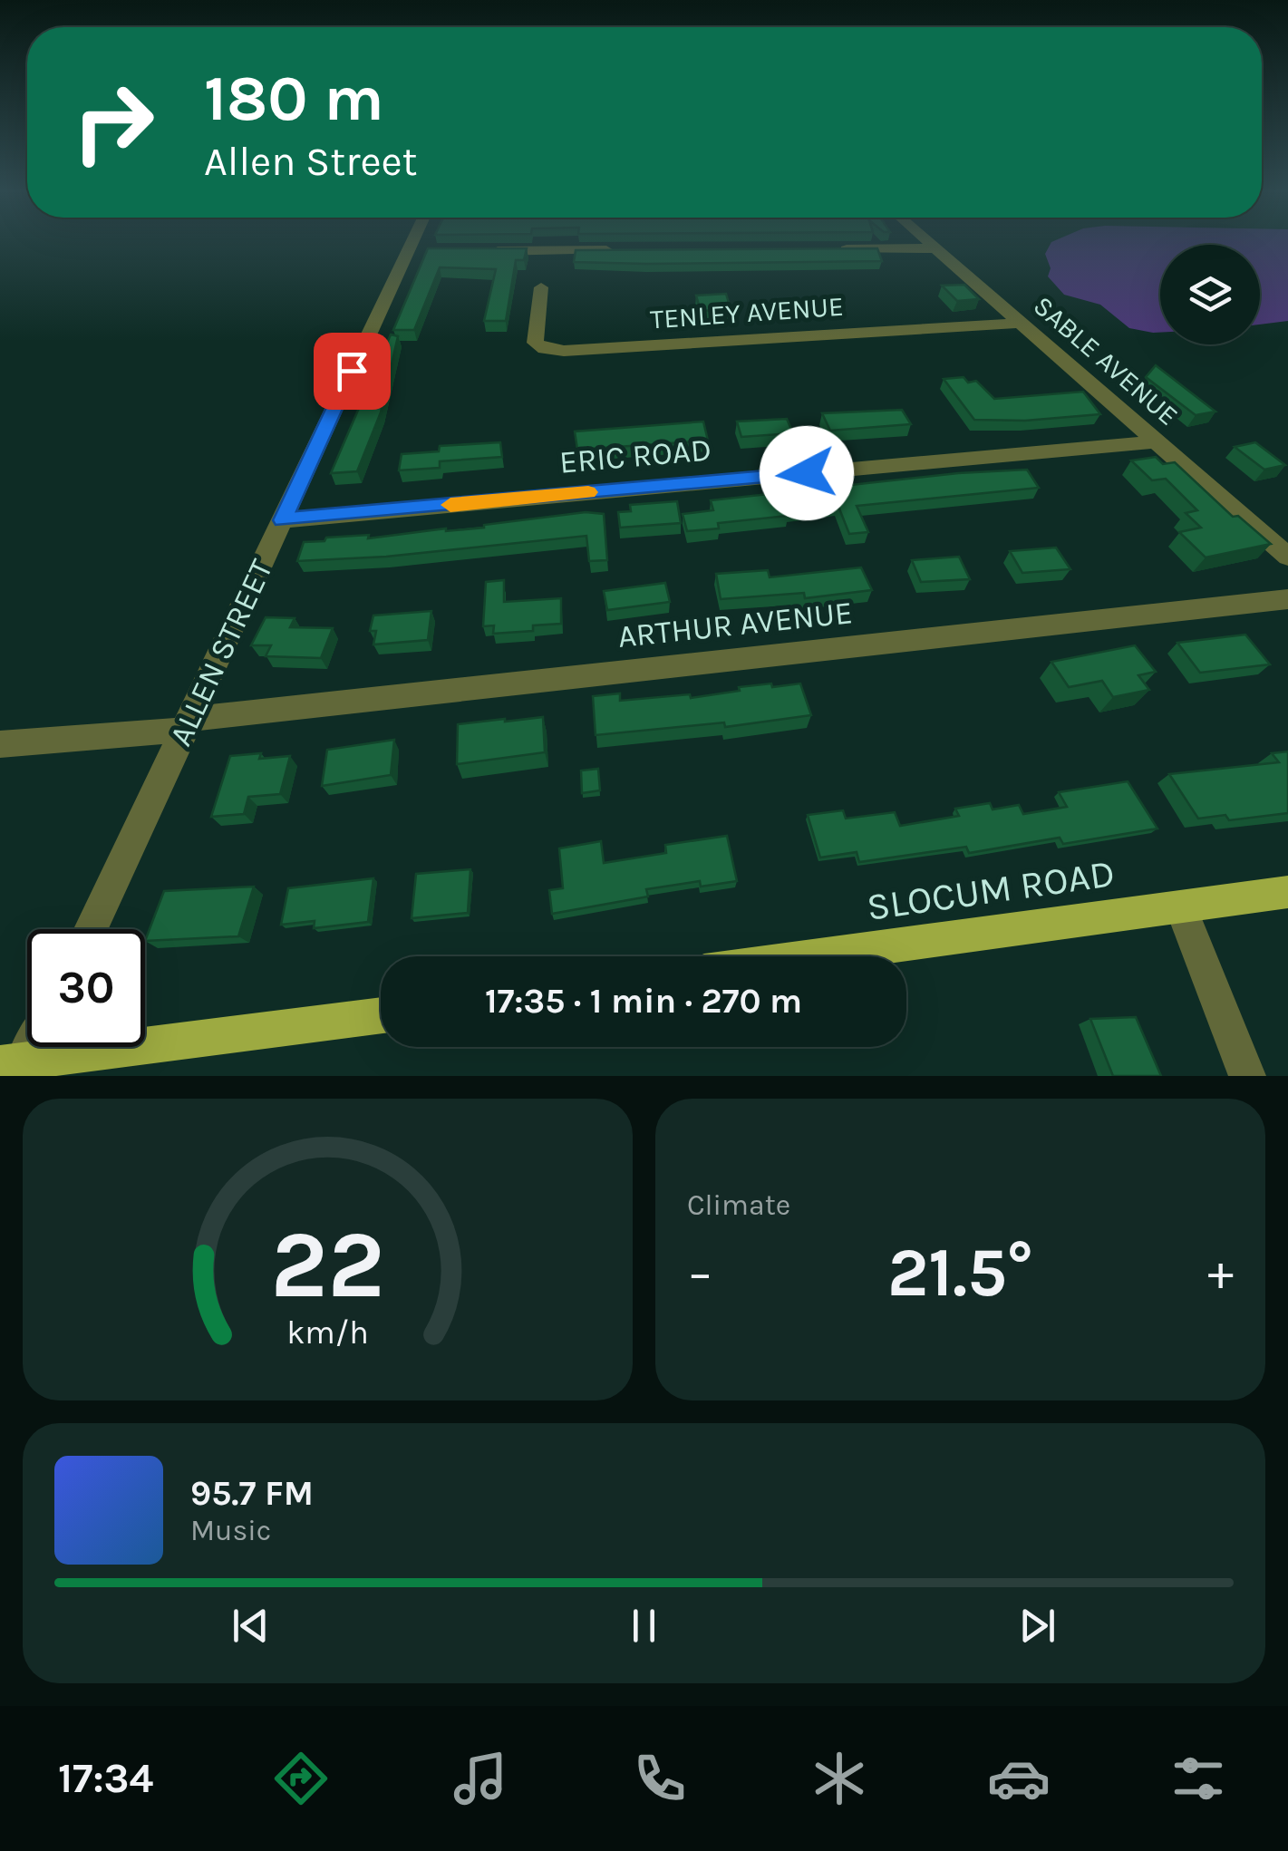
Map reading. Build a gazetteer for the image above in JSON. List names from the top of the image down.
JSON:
{
  "streets": {
    "main road": ["SLOCUM ROAD"],
    "street": [
      "TENLEY AVENUE",
      "SABLE AVENUE",
      "ERIC ROAD",
      "ARTHUR AVENUE",
      "ALLEN STREET"
    ]
  },
  "crossings": [
    ["TENLEY AVENUE", "SABLE AVENUE"],
    ["SABLE AVENUE", "ERIC ROAD"],
    ["ERIC ROAD", "ALLEN STREET"],
    ["ARTHUR AVENUE", "ALLEN STREET"]
  ],
  "page": {
    "turn": ["180 m", "Allen Street"],
    "limit": "30",
    "trip": "17:35 · 1 min · 270 m",
    "tile": "Climate",
    "heat": ["−", "21.5°", "+"],
    "song": ["95.7 FM", "Music"],
    "tabs": "17:34",
    "gauge": ["22", "km/h"]
  }
}
